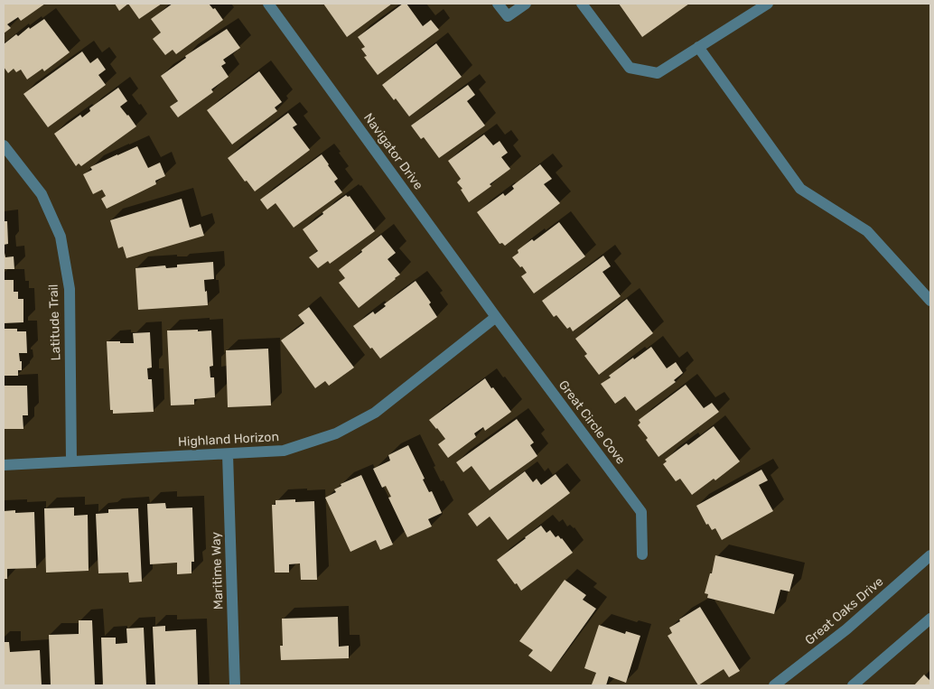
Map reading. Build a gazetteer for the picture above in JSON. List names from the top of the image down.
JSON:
{
  "streets": {
    "street": [
      "Navigator Drive",
      "Latitude Trail",
      "Great Circle Cove",
      "Highland Horizon",
      "Maritime Way",
      "Great Oaks Drive"
    ]
  },
  "crossings": [
    ["Navigator Drive", "Great Circle Cove"],
    ["Navigator Drive", "Highland Horizon"],
    ["Latitude Trail", "Highland Horizon"],
    ["Great Circle Cove", "Highland Horizon"],
    ["Highland Horizon", "Maritime Way"]
  ]
}
